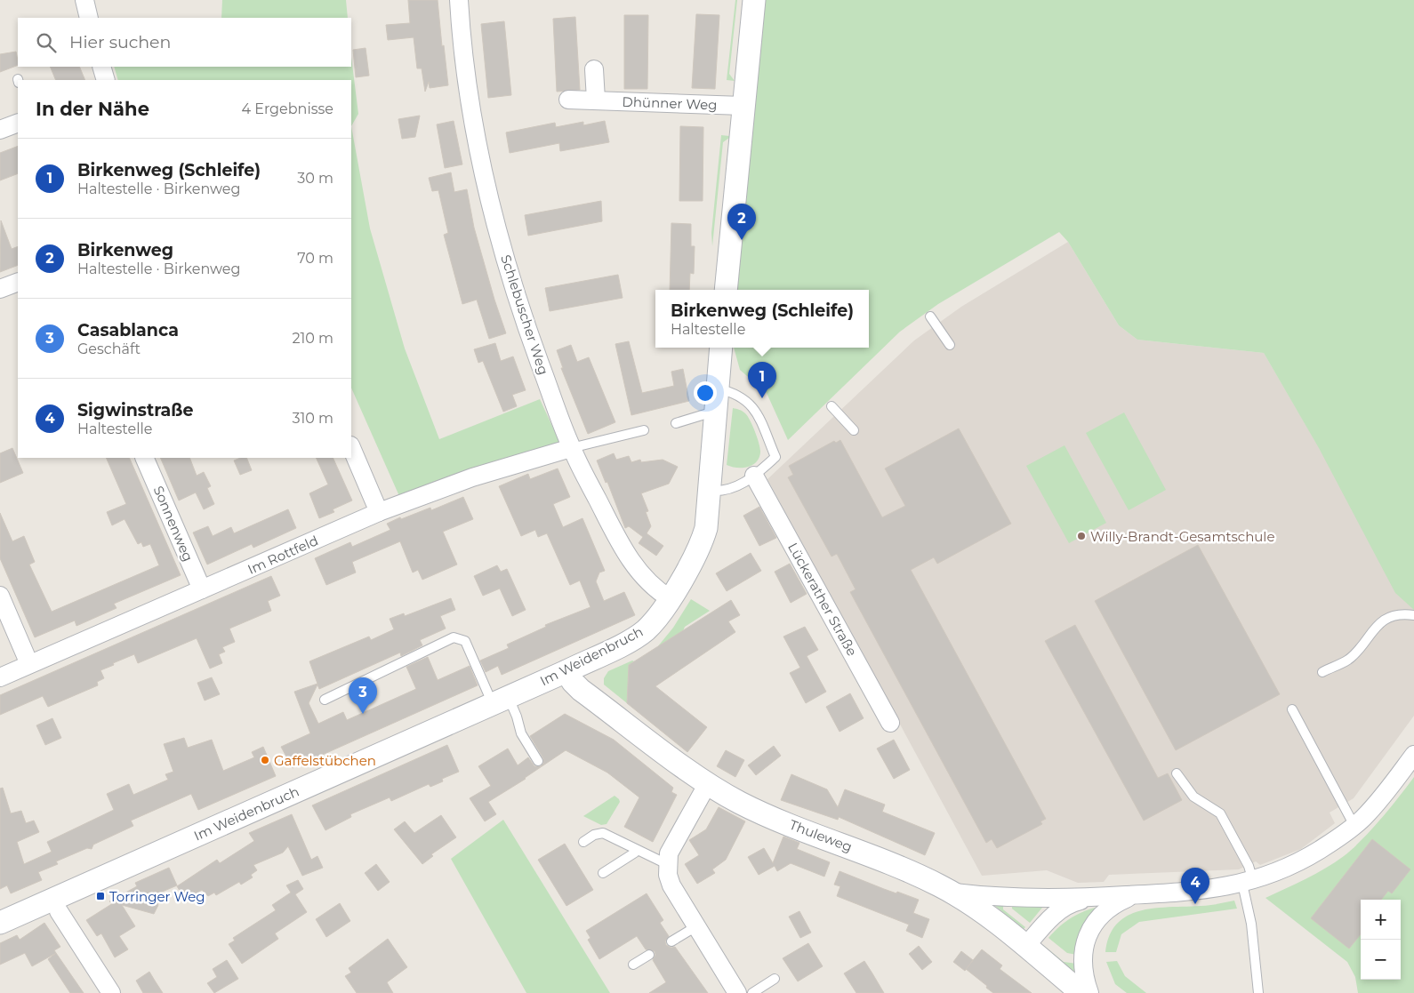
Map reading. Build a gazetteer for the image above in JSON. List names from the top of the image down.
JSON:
{
  "streets": {
    "street": [
      "Dhünner Weg",
      "Schlebuscher Weg",
      "Sonnenweg",
      "Im Rottfeld",
      "Lückerather Straße",
      "Im Weidenbruch",
      "Thuleweg"
    ]
  },
  "crossings": [
    ["Schlebuscher Weg", "Im Rottfeld"],
    ["Schlebuscher Weg", "Im Weidenbruch"],
    ["Sonnenweg", "Im Rottfeld"],
    ["Im Weidenbruch", "Thuleweg"]
  ],
  "places": {
    "other": ["Willy-Brandt-Gesamtschule", "Gaffelstübchen"],
    "transit": ["Torringer Weg"]
  },
  "page": {
    "search": "Hier suchen",
    "heading": ["In der Nähe", "4 Ergebnisse"],
    "list": [
      {
        "mark": "1",
        "name": "Birkenweg (Schleife)",
        "note": "Haltestelle · Birkenweg",
        "value": "30 m"
      },
      {
        "mark": "2",
        "name": "Birkenweg",
        "note": "Haltestelle · Birkenweg",
        "value": "70 m"
      },
      {
        "mark": "3",
        "name": "Casablanca",
        "note": "Geschäft",
        "value": "210 m"
      },
      {
        "mark": "4",
        "name": "Sigwinstraße",
        "note": "Haltestelle",
        "value": "310 m"
      }
    ],
    "pins": [
      "2",
      "1",
      "3",
      "4"
    ],
    "popup": ["Birkenweg (Schleife)", "Haltestelle"],
    "map_buttons": ["+", "−"]
  }
}
